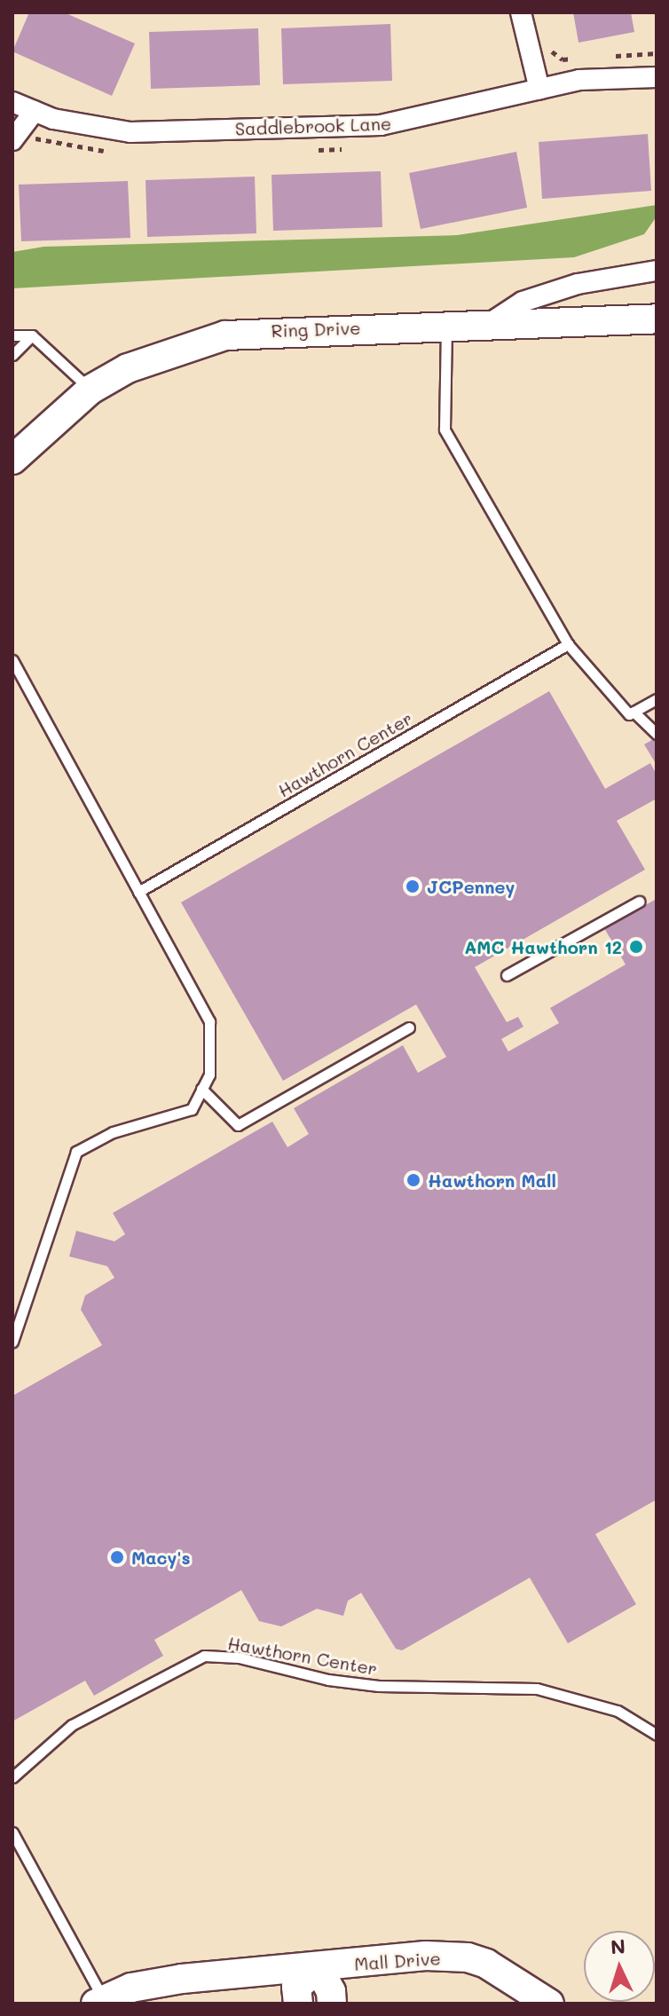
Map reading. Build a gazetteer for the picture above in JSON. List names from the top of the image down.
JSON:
{
  "streets": {
    "street": ["Saddlebrook Lane", "Ring Drive", "Mall Drive"],
    "lane": ["Hawthorn Center"]
  },
  "places": [
    "JCPenney",
    "AMC Hawthorn 12",
    "Hawthorn Mall",
    "Macy's"
  ],
  "north": "top"
}
